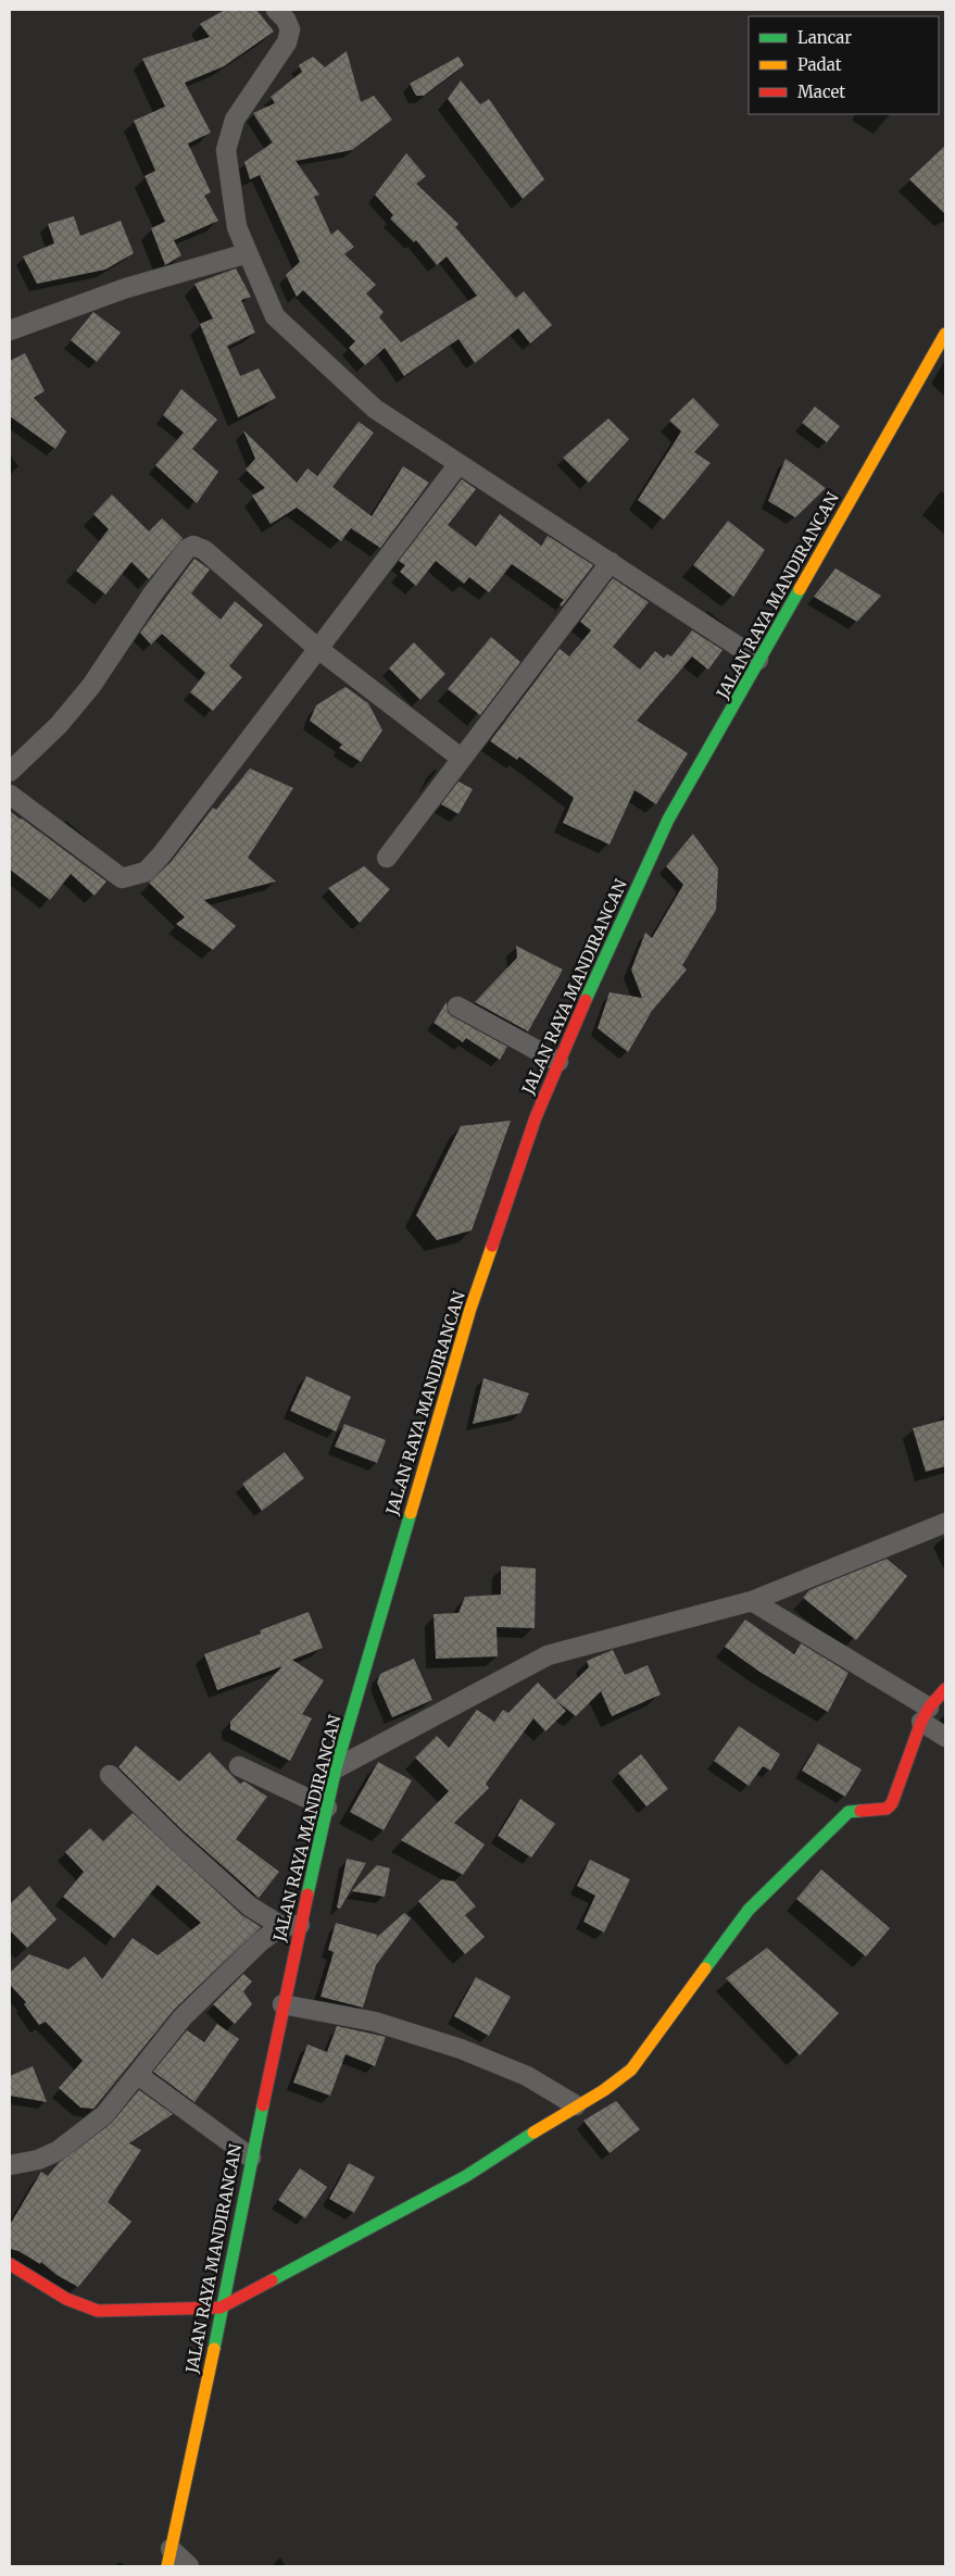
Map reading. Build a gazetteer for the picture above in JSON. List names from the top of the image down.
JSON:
{
  "streets": {
    "street": ["JALAN RAYA MANDIRANCAN"]
  },
  "legend": ["Lancar", "Padat", "Macet"]
}
